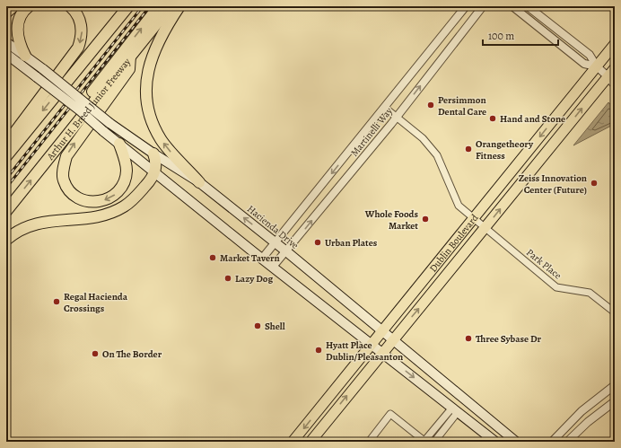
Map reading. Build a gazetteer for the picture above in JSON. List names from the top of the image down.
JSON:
{
  "streets": {
    "highway": ["Arthur H. Breed Junior Freeway"],
    "main road": ["Hacienda Drive", "Dublin Boulevard"],
    "street": ["Martinelli Way", "Park Place"]
  },
  "crossings": [
    ["Martinelli Way", "Hacienda Drive"],
    ["Martinelli Way", "Park Place"],
    ["Hacienda Drive", "Dublin Boulevard"],
    ["Dublin Boulevard", "Park Place"]
  ],
  "places": [
    "Persimmon Dental Care",
    "Hand and Stone",
    "Orangetheory Fitness",
    "Zeiss Innovation Center (Future)",
    "Whole Foods Market",
    "Urban Plates",
    "Market Tavern",
    "Lazy Dog",
    "Regal Hacienda Crossings",
    "Shell",
    "Three Sybase Dr",
    "Hyatt Place Dublin/Pleasanton",
    "On The Border"
  ],
  "scale_bar": "100 m"
}
